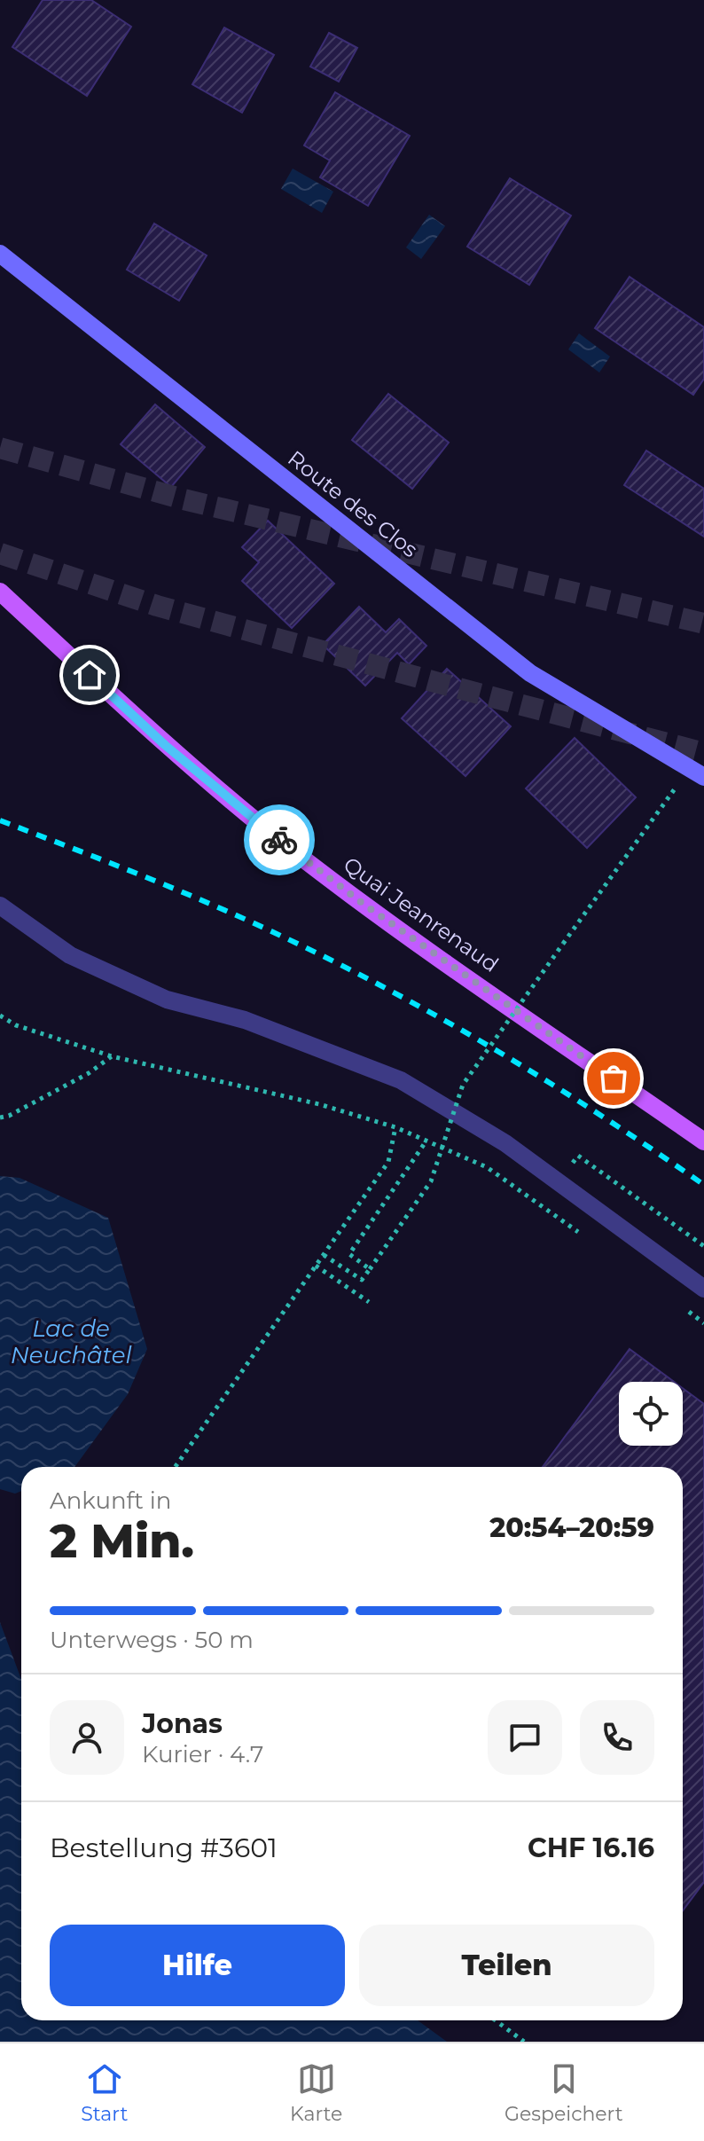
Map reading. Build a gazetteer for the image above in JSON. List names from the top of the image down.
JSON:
{
  "streets": {
    "main road": ["Quai Jeanrenaud"],
    "street": ["Route des Clos"]
  },
  "water": ["Lac de Neuchâtel"],
  "page": {
    "heading": ["2 Min.", "Ankunft in", "20:54–20:59"],
    "panel": [
      "Jonas",
      "Kurier · 4.7",
      "Bestellung #3601",
      "CHF 16.16"
    ],
    "bar": "Unterwegs · 50 m",
    "buttons": ["Hilfe", "Teilen"],
    "tabs": ["Start", "Karte", "Gespeichert"]
  }
}
